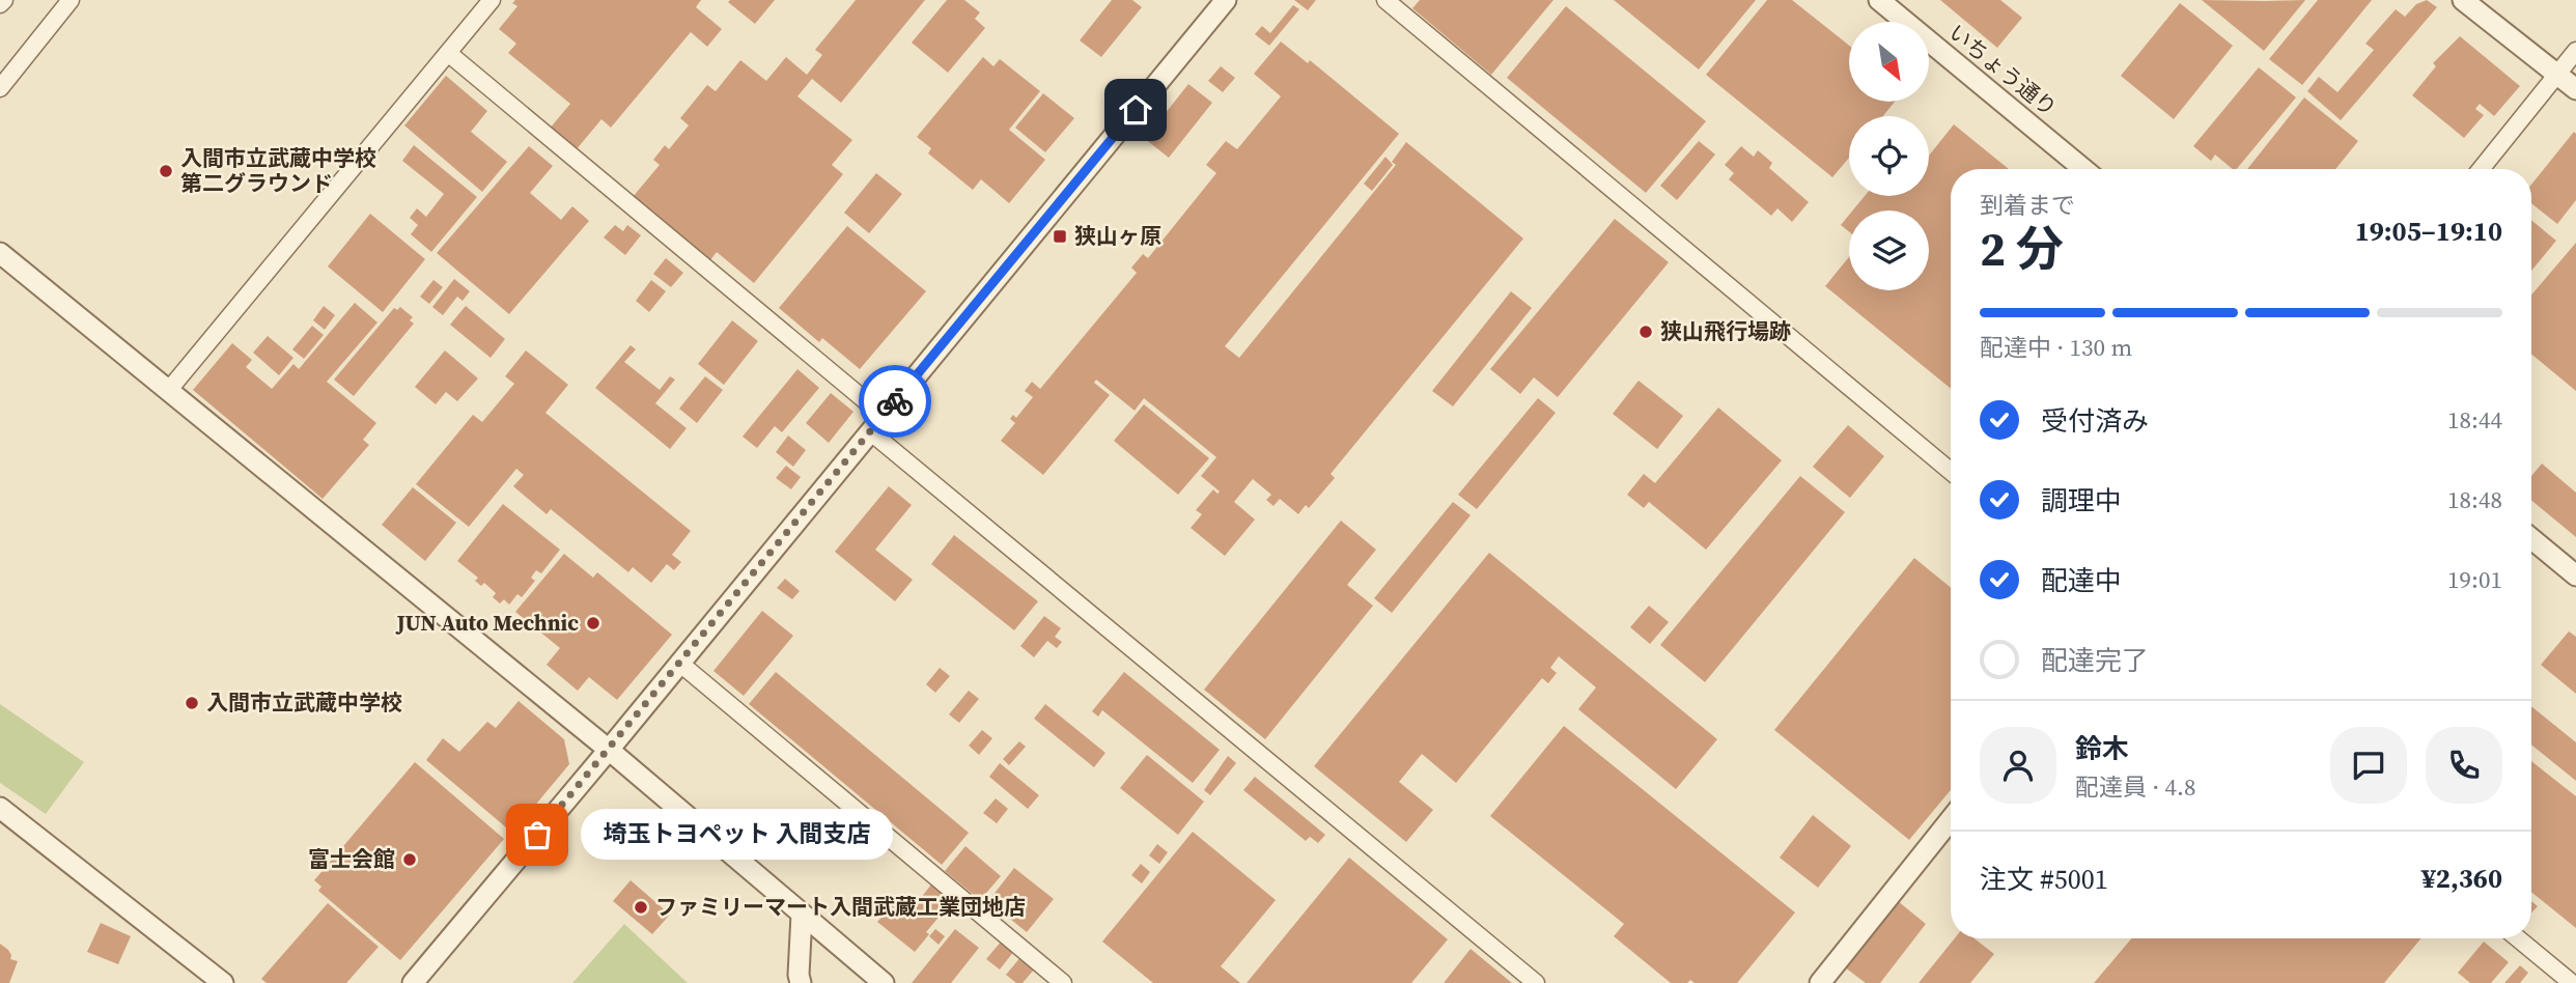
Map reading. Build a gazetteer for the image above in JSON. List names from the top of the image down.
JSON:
{
  "streets": {
    "street": ["いちょう通り"]
  },
  "places": {
    "other": [
      "入間市立武蔵中学校 第二グラウンド",
      "狭山飛行場跡",
      "JUN Auto Mechnic",
      "入間市立武蔵中学校",
      "埼玉トヨペット 入間支店",
      "富士会館",
      "ファミリーマート入間武蔵工業団地店"
    ],
    "transit": ["狭山ヶ原"]
  },
  "north": "bottom right",
  "page": {
    "heading": ["2 分", "到着まで", "19:05–19:10"],
    "panel": [
      "鈴木",
      "配達員 · 4.8",
      "注文 #5001",
      "¥2,360"
    ],
    "bar": "配達中 · 130 m",
    "list": [
      ["受付済み", "18:44"],
      ["調理中", "18:48"],
      ["配達中", "19:01"],
      "配達完了"
    ],
    "bubble": "埼玉トヨペット 入間支店"
  }
}
